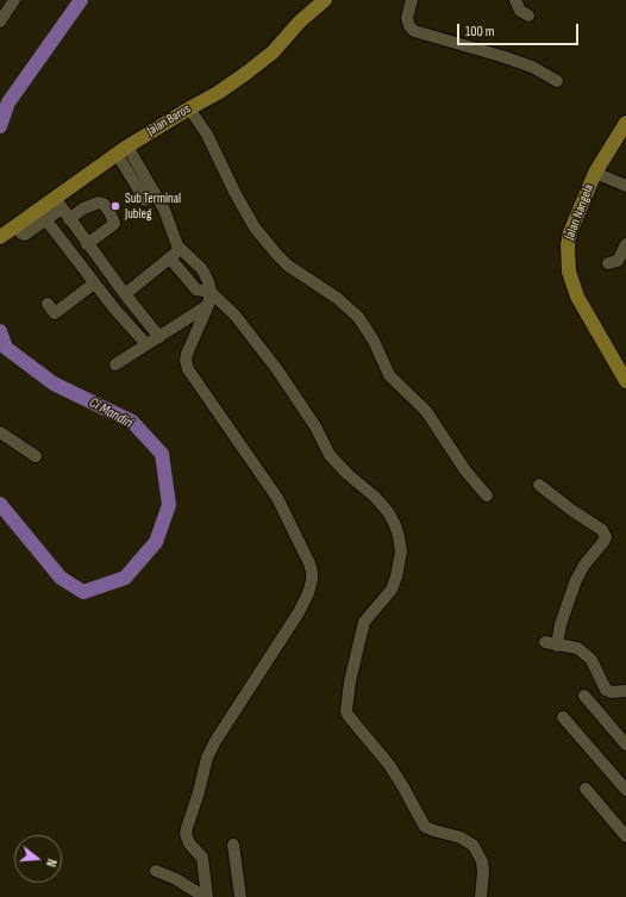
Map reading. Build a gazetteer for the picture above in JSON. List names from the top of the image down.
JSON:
{
  "streets": {
    "main road": ["Jalan Baros", "Jalan Nangela"]
  },
  "water": ["Ci Mandiri"],
  "places": ["Sub Terminal Jubleg"],
  "scale_bar": "100 m",
  "north": "right"
}
